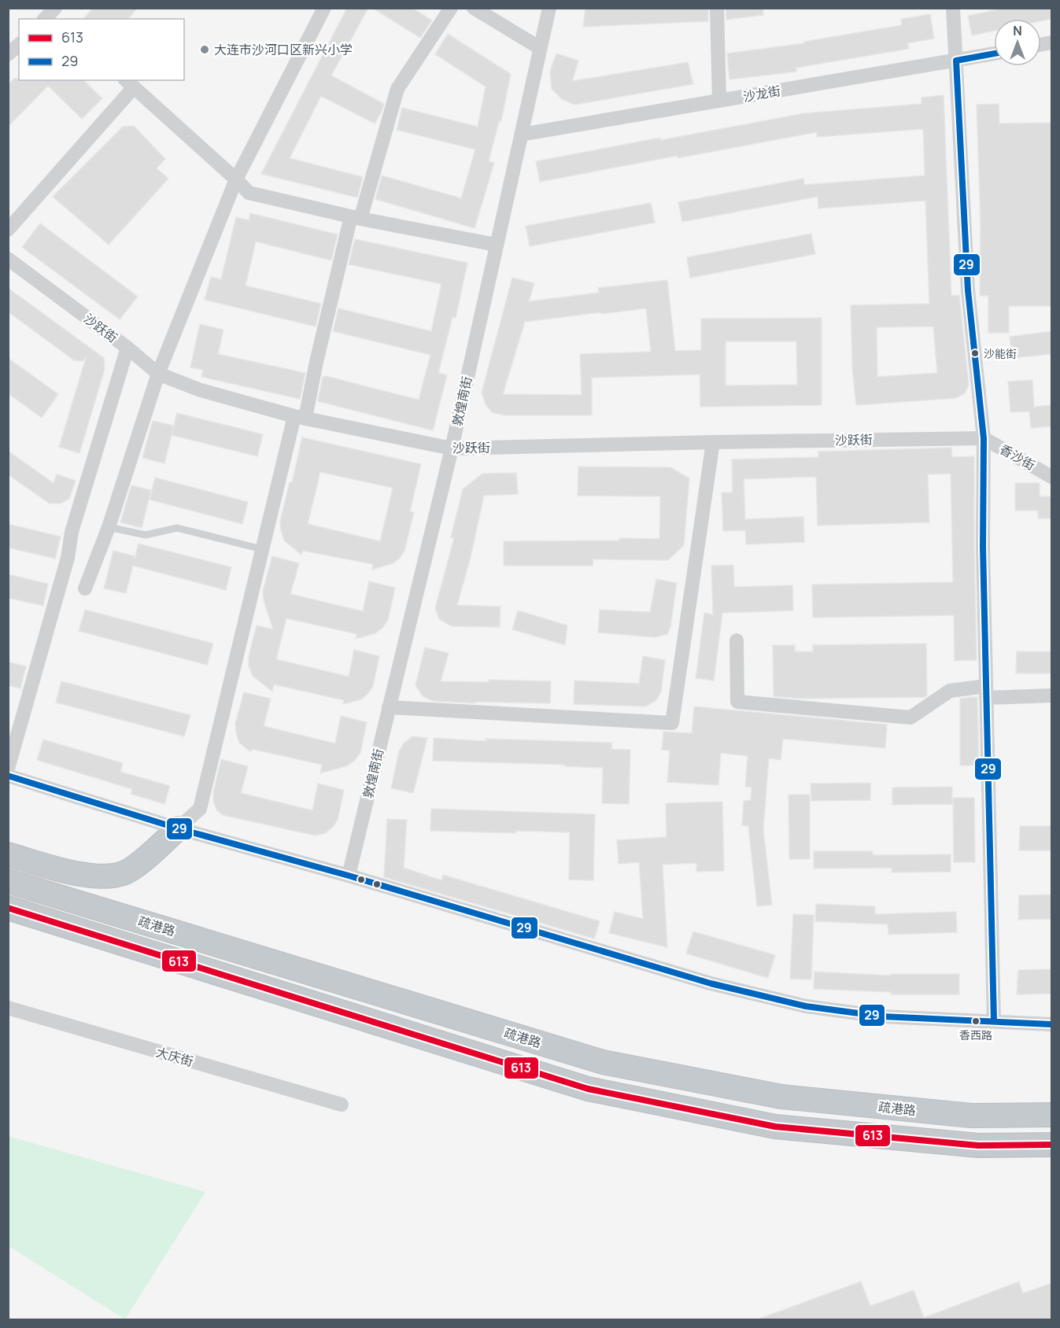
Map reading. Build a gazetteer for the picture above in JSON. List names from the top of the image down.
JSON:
{
  "streets": {
    "highway": ["疏港路"],
    "street": [
      "沙龙街",
      "沙跃街",
      "敦煌南街",
      "香沙街",
      "大庆街"
    ]
  },
  "crossings": [
    ["沙龙街", "敦煌南街"],
    ["沙跃街", "敦煌南街"],
    ["沙跃街", "香沙街"]
  ],
  "places": ["大连市沙河口区新兴小学", "沙能街", "香西路"],
  "lines": ["transit line 29", "transit line 613"],
  "legend": ["613", "29"],
  "north": "top"
}
